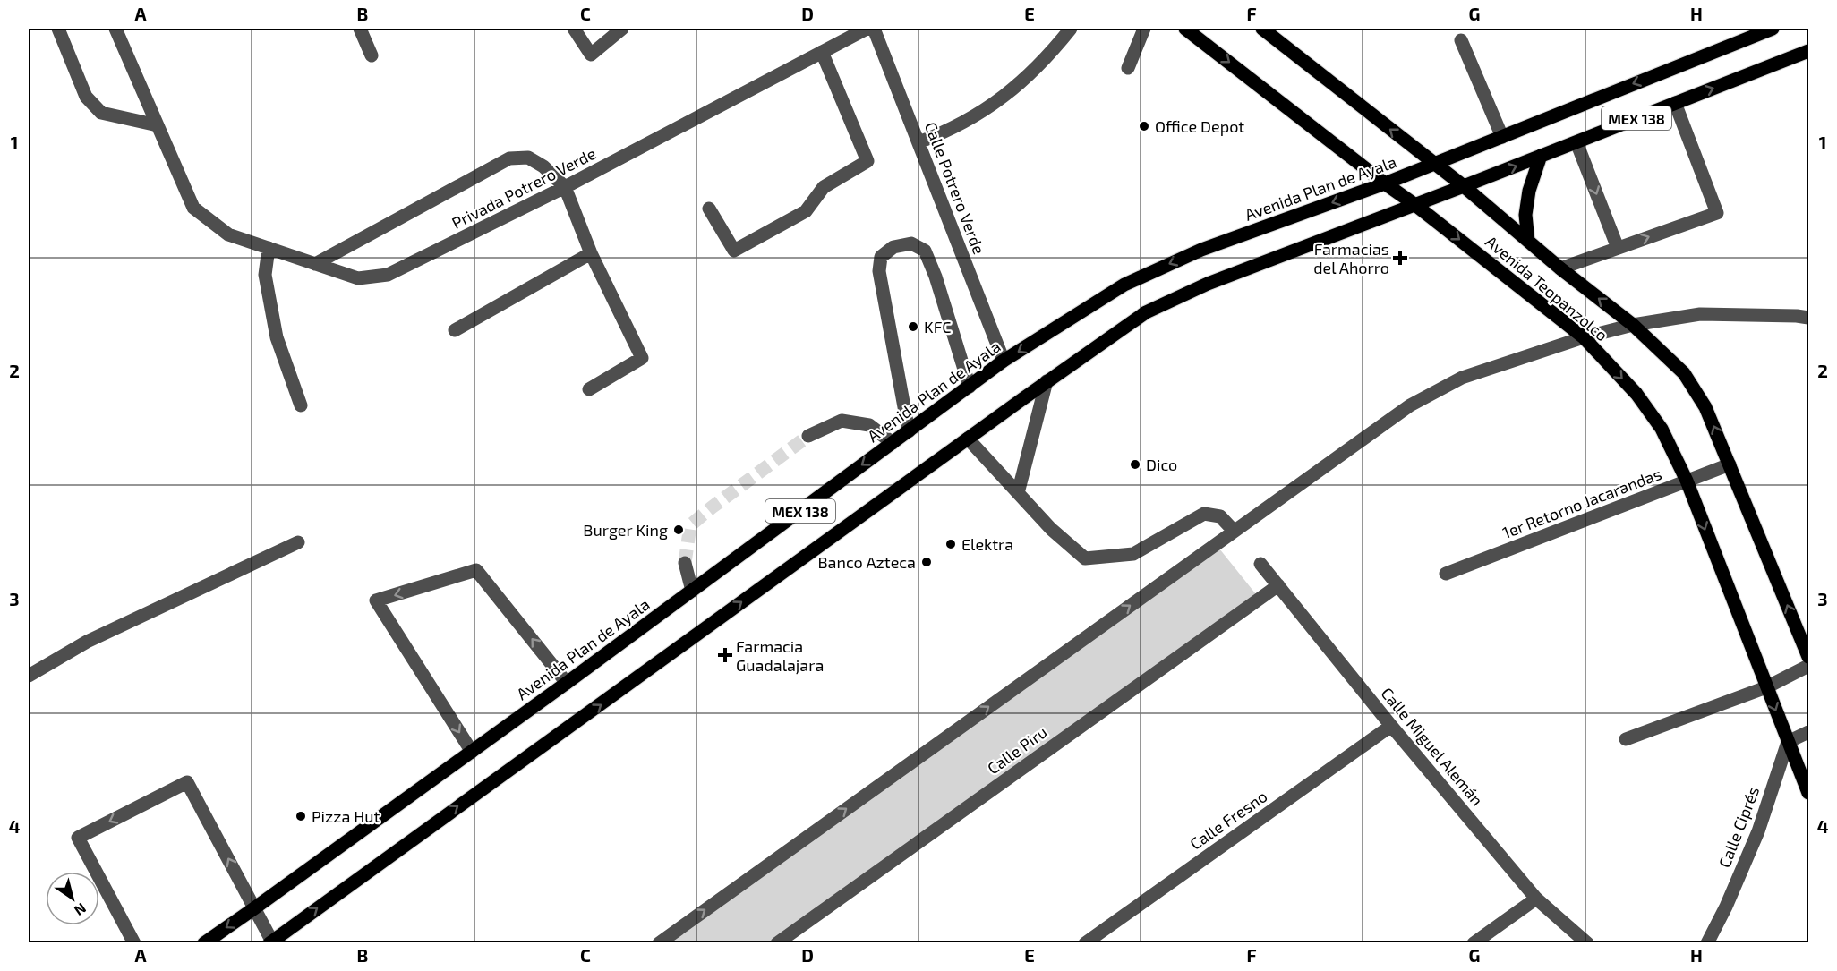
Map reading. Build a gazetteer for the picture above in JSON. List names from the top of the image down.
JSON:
{
  "streets": {
    "main road": ["MEX 138", "Avenida Plan de Ayala", "Avenida Teopanzolco"],
    "street": [
      "Privada Potrero Verde",
      "Calle Potrero Verde",
      "1er Retorno Jacarandas",
      "Calle Miguel Alemán",
      "Calle Piru",
      "Calle Fresno",
      "Calle Ciprés"
    ]
  },
  "crossings": [
    ["MEX 138", "Avenida Teopanzolco"],
    ["Calle Potrero Verde", "Avenida Plan de Ayala"],
    ["Avenida Plan de Ayala", "Avenida Teopanzolco"],
    ["Avenida Teopanzolco", "1er Retorno Jacarandas"],
    ["Avenida Teopanzolco", "Calle Ciprés"],
    ["Calle Miguel Alemán", "Calle Piru"],
    ["Calle Miguel Alemán", "Calle Fresno"]
  ],
  "places": {
    "other": [
      "Office Depot",
      "KFC",
      "Dico",
      "Burger King",
      "Elektra",
      "Banco Azteca",
      "Pizza Hut"
    ],
    "health": ["Farmacias del Ahorro", "Farmacia Guadalajara"]
  },
  "north": "bottom right",
  "grid": {
    "columns": [
      "A",
      "B",
      "C",
      "D",
      "E",
      "F",
      "G",
      "H"
    ],
    "rows": [
      "1",
      "2",
      "3",
      "4"
    ]
  }
}
